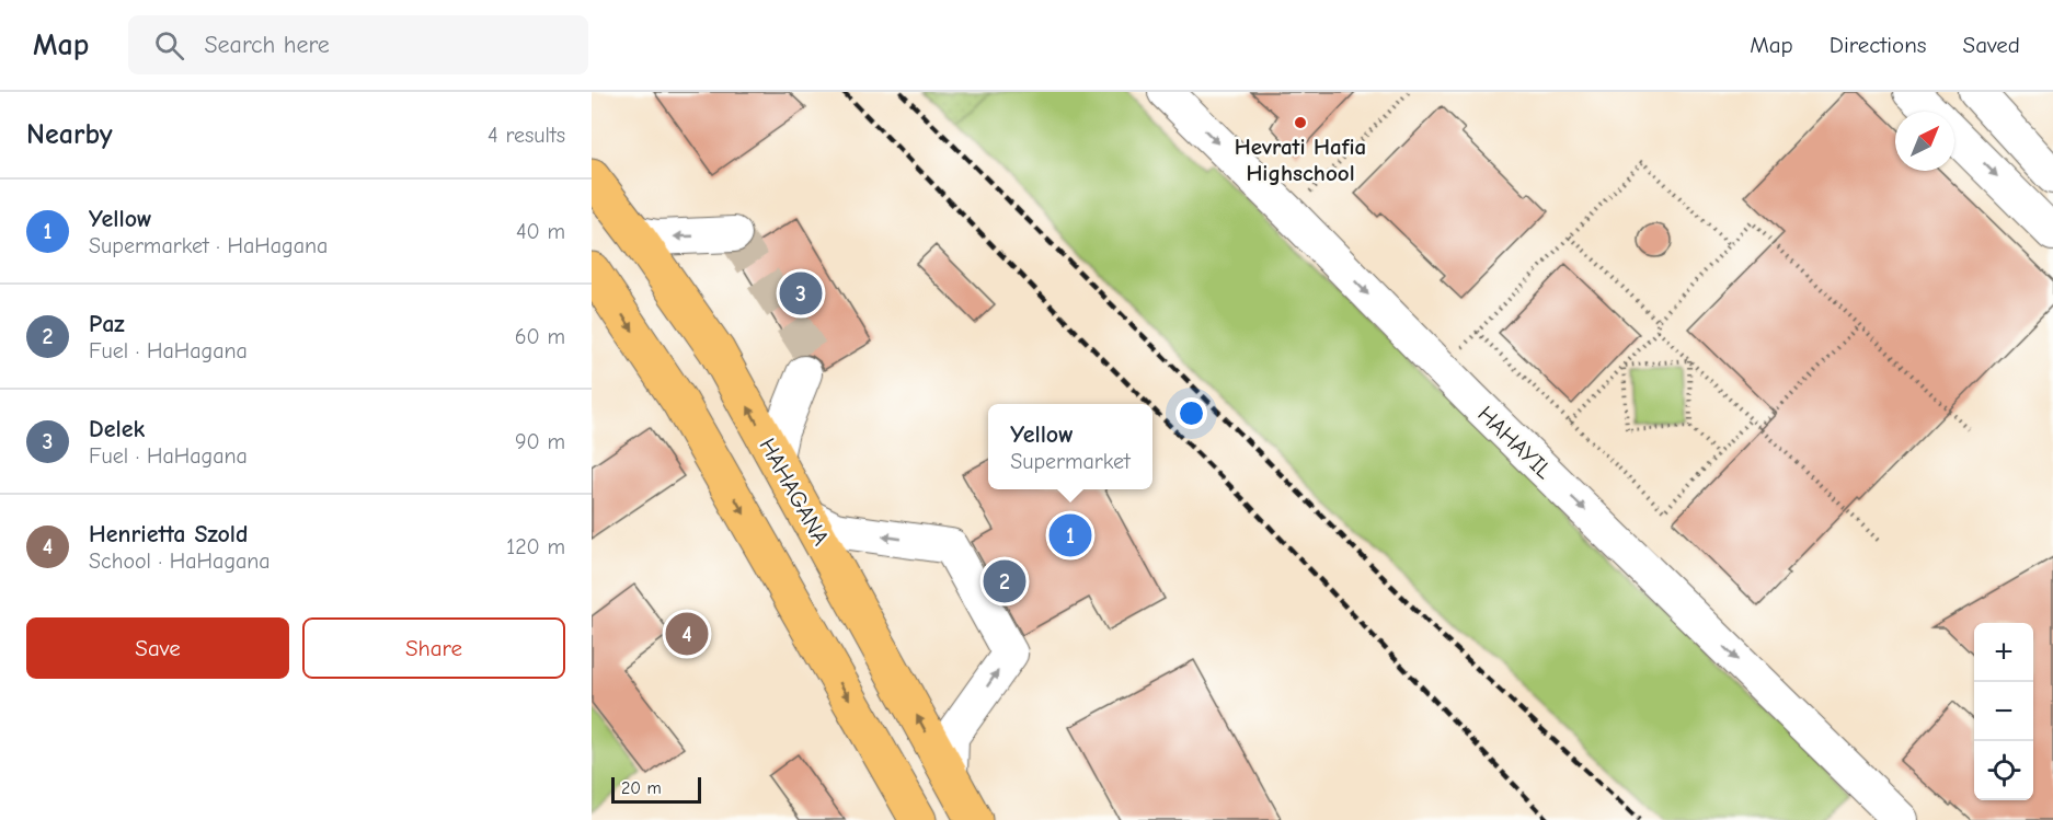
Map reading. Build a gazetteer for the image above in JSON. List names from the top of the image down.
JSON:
{
  "streets": {
    "highway": ["HAHAGANA"],
    "street": ["HAHAYIL"]
  },
  "one_way": ["HAHAYIL"],
  "places": ["Hevrati Hafia Highschool"],
  "scale_bar": "20 m",
  "north": "top right",
  "page": {
    "header": "Map",
    "search": "Search here",
    "nav": ["Map", "Directions", "Saved"],
    "heading": ["Nearby", "4 results"],
    "list": [
      {
        "mark": "1",
        "name": "Yellow",
        "note": "Supermarket · HaHagana",
        "value": "40 m"
      },
      {
        "mark": "2",
        "name": "Paz",
        "note": "Fuel · HaHagana",
        "value": "60 m"
      },
      {
        "mark": "3",
        "name": "Delek",
        "note": "Fuel · HaHagana",
        "value": "90 m"
      },
      {
        "mark": "4",
        "name": "Henrietta Szold",
        "note": "School · HaHagana",
        "value": "120 m"
      }
    ],
    "pins": [
      "3",
      "1",
      "2",
      "4"
    ],
    "popup": ["Yellow", "Supermarket"],
    "buttons": ["Save", "Share"],
    "map_buttons": ["+", "−"],
    "scale": "20 m"
  }
}
